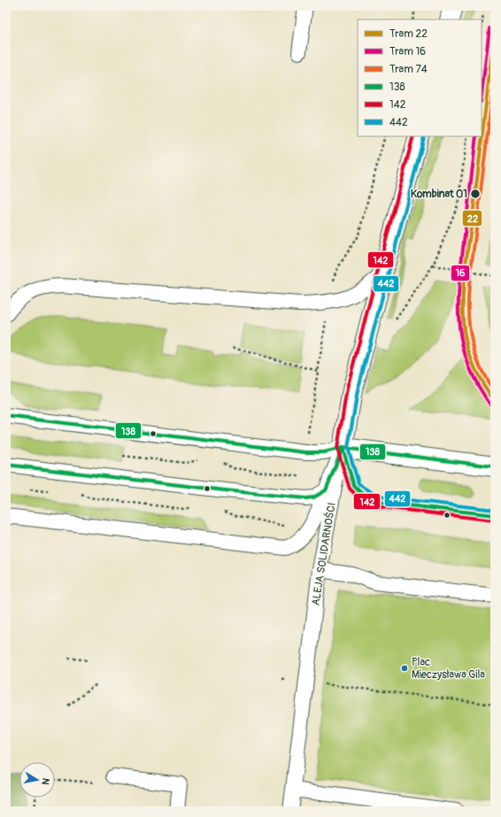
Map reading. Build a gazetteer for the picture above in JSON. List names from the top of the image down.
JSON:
{
  "streets": {
    "street": ["ALEJA SOLIDARNOŚCI"]
  },
  "places": ["Kombinat 01", "Plac Mieczysława Gila"],
  "lines": [
    "tram line 16",
    "tram line 22",
    "tram line 74",
    "transit line 142",
    "transit line 442",
    "transit line 138"
  ],
  "legend": [
    "Tram 22",
    "Tram 16",
    "Tram 74",
    "138",
    "142",
    "442"
  ],
  "north": "right"
}
